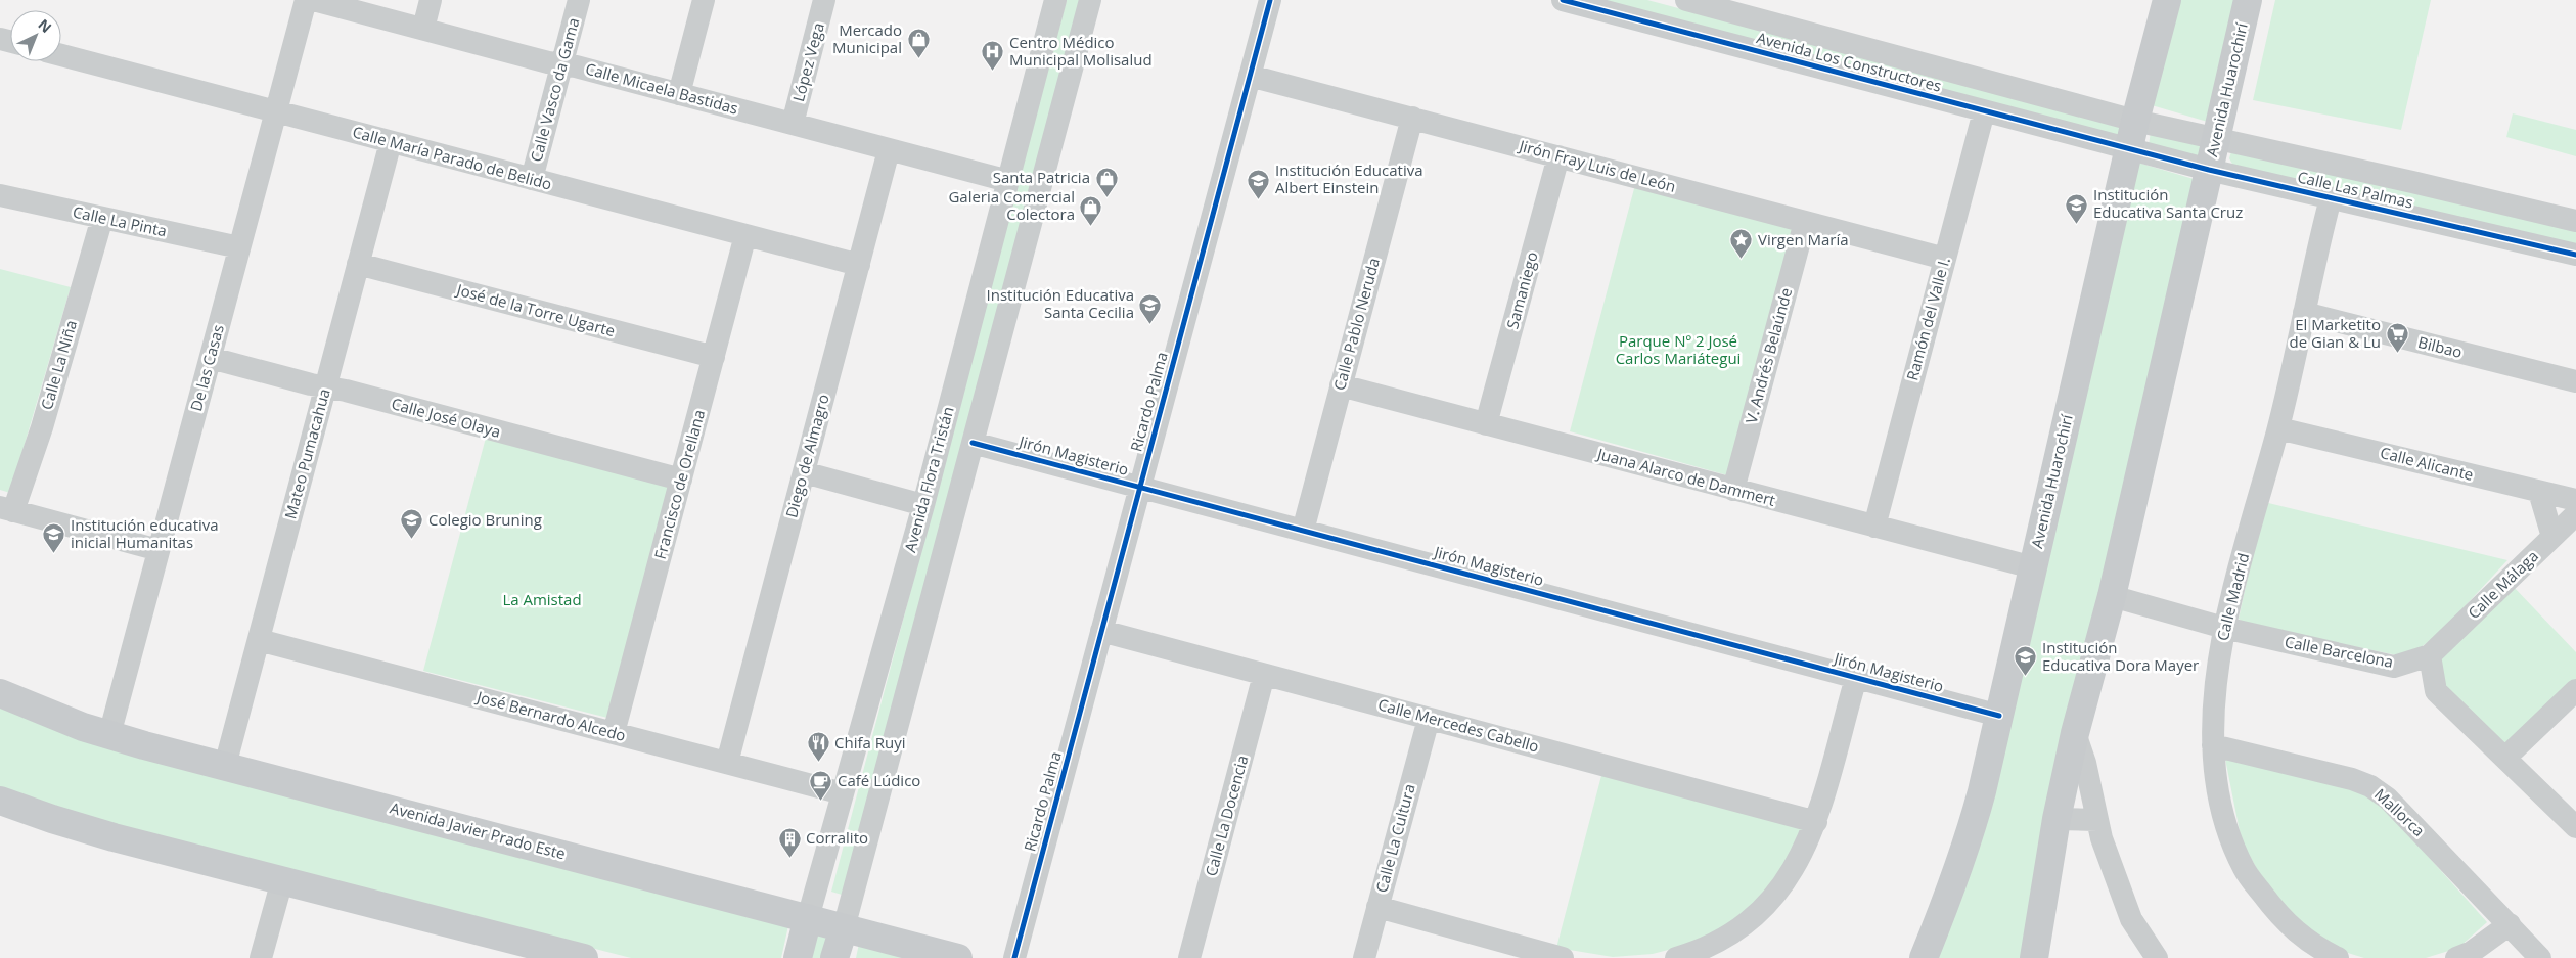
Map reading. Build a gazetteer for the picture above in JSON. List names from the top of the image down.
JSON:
{
  "streets": {
    "main road": ["Avenida Huarochirí", "Avenida Flora Tristán", "Avenida Javier Prado Este"],
    "street": [
      "López Vega",
      "Avenida Los Constructores",
      "Calle Micaela Bastidas",
      "Calle Vasco da Gama",
      "Calle María Parado de Belido",
      "Jirón Fray Luis de León",
      "Calle Las Palmas",
      "Calle La Pinta",
      "Samaniego",
      "José de la Torre Ugarte",
      "Ramón del Valle I.",
      "Calle Pablo Neruda",
      "Bilbao",
      "V. Andrés Belaúnde",
      "Calle La Niña",
      "De las Casas",
      "Ricardo Palma",
      "Calle José Olaya",
      "Mateo Pumacahua",
      "Diego de Almagro",
      "Jirón Magisterio",
      "Calle Alicante",
      "Juana Alarco de Dammert",
      "Francisco de Orellana",
      "Calle Málaga",
      "Calle Madrid",
      "Calle Barcelona",
      "José Bernardo Alcedo",
      "Calle Mercedes Cabello",
      "Mallorca",
      "Calle La Docencia",
      "Calle La Cultura"
    ]
  },
  "crossings": [
    ["López Vega", "Calle Micaela Bastidas"],
    ["Avenida Los Constructores", "Avenida Huarochirí"],
    ["Avenida Los Constructores", "Calle Las Palmas"],
    ["Avenida Los Constructores", "Ramón del Valle I."],
    ["Calle Micaela Bastidas", "Calle Vasco da Gama"],
    ["Calle Micaela Bastidas", "Diego de Almagro"],
    ["Calle Micaela Bastidas", "Avenida Flora Tristán"],
    ["Calle Vasco da Gama", "Calle María Parado de Belido"],
    ["Avenida Huarochirí", "Calle Las Palmas"],
    ["Avenida Huarochirí", "Jirón Magisterio"],
    ["Avenida Huarochirí", "Juana Alarco de Dammert"],
    ["Avenida Huarochirí", "Calle Barcelona"],
    ["Calle María Parado de Belido", "De las Casas"],
    ["Calle María Parado de Belido", "Mateo Pumacahua"],
    ["Calle María Parado de Belido", "Diego de Almagro"],
    ["Calle María Parado de Belido", "Francisco de Orellana"],
    ["Jirón Fray Luis de León", "Samaniego"],
    ["Jirón Fray Luis de León", "Ramón del Valle I."],
    ["Jirón Fray Luis de León", "Calle Pablo Neruda"],
    ["Jirón Fray Luis de León", "V. Andrés Belaúnde"],
    ["Jirón Fray Luis de León", "Ricardo Palma"],
    ["Calle Las Palmas", "Calle Madrid"],
    ["Calle La Pinta", "Calle La Niña"],
    ["Calle La Pinta", "De las Casas"],
    ["Samaniego", "Juana Alarco de Dammert"],
    ["José de la Torre Ugarte", "Mateo Pumacahua"],
    ["José de la Torre Ugarte", "Francisco de Orellana"],
    ["Ramón del Valle I.", "Juana Alarco de Dammert"],
    ["Calle Pablo Neruda", "Jirón Magisterio"],
    ["Calle Pablo Neruda", "Juana Alarco de Dammert"],
    ["Bilbao", "Calle Madrid"],
    ["V. Andrés Belaúnde", "Juana Alarco de Dammert"],
    ["De las Casas", "Calle José Olaya"],
    ["De las Casas", "Avenida Javier Prado Este"],
    ["Ricardo Palma", "Jirón Magisterio"],
    ["Ricardo Palma", "Calle Mercedes Cabello"],
    ["Calle José Olaya", "Mateo Pumacahua"],
    ["Calle José Olaya", "Francisco de Orellana"],
    ["Mateo Pumacahua", "José Bernardo Alcedo"],
    ["Mateo Pumacahua", "Avenida Javier Prado Este"],
    ["Diego de Almagro", "José Bernardo Alcedo"],
    ["Jirón Magisterio", "Avenida Flora Tristán"],
    ["Calle Alicante", "Calle Madrid"],
    ["Avenida Flora Tristán", "José Bernardo Alcedo"],
    ["Avenida Flora Tristán", "Avenida Javier Prado Este"],
    ["Francisco de Orellana", "José Bernardo Alcedo"],
    ["Calle Málaga", "Calle Barcelona"],
    ["Calle Madrid", "Calle Barcelona"],
    ["Calle Madrid", "Mallorca"],
    ["Calle Mercedes Cabello", "Calle La Docencia"],
    ["Calle Mercedes Cabello", "Calle La Cultura"]
  ],
  "parks": ["Parque Nº 2 José Carlos Mariátegui", "La Amistad"],
  "places": {
    "shop": ["Mercado Municipal", "Santa Patricia", "Galeria Comercial Colectora"],
    "hospital": ["Centro Médico Municipal Molisalud"],
    "school or university": [
      "Institución Educativa Albert Einstein",
      "Institución Educativa Santa Cruz",
      "Institución Educativa Santa Cecilia",
      "Colegio Bruning",
      "Institución educativa inicial Humanitas",
      "Institución Educativa Dora Mayer"
    ],
    "place": ["Virgen María"],
    "supermarket": ["El Marketito de Gian & Lu"],
    "restaurant": ["Chifa Ruyi"],
    "cafe": ["Café Lúdico"],
    "building": ["Corralito"]
  },
  "north": "top right"
}
